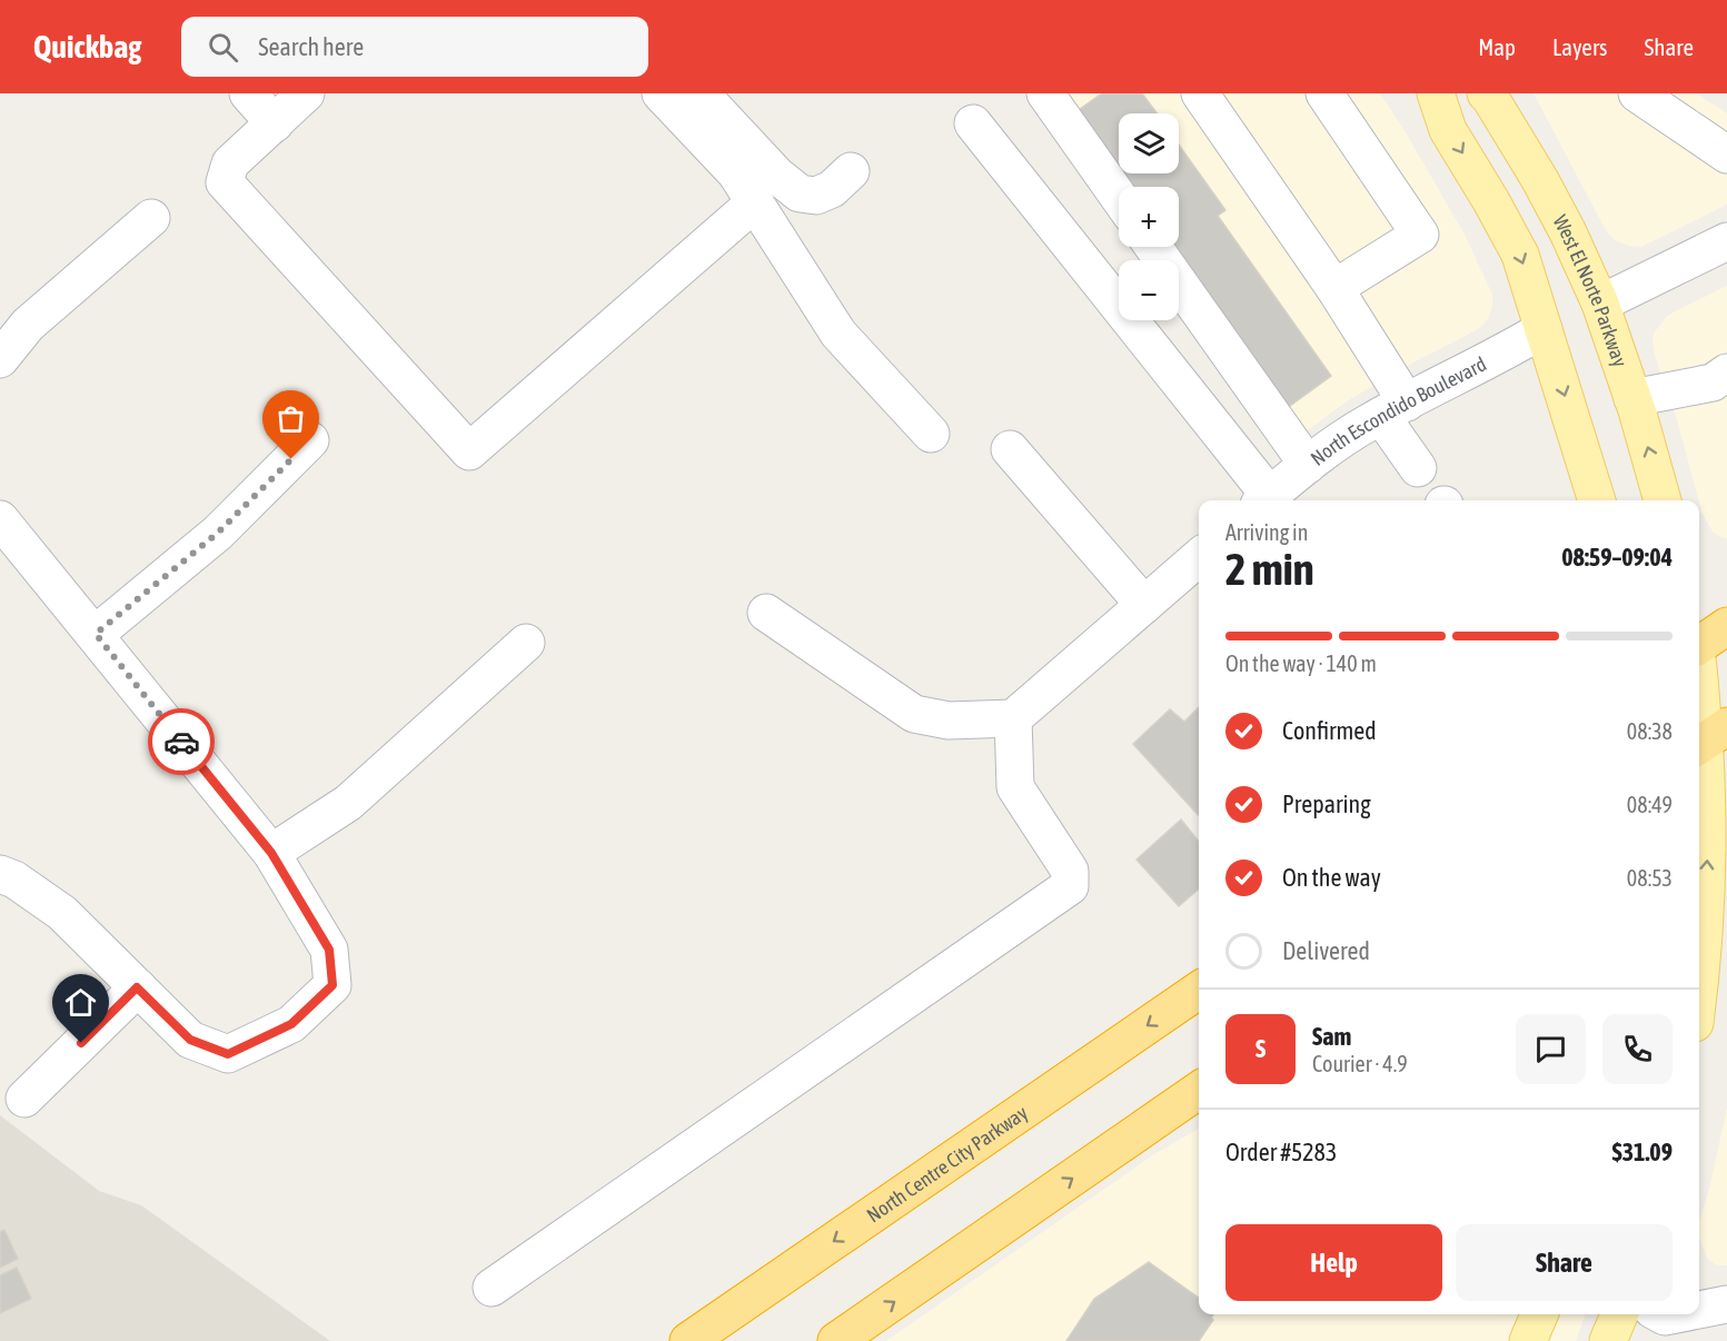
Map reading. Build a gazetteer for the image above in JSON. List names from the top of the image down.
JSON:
{
  "streets": {
    "highway": ["North Centre City Parkway"],
    "main road": ["West El Norte Parkway"],
    "street": ["North Escondido Boulevard"]
  },
  "page": {
    "header": "Quickbag",
    "search": "Search here",
    "nav": ["Map", "Layers", "Share"],
    "map_buttons": ["+", "−"],
    "heading": ["2 min", "Arriving in", "08:59–09:04"],
    "panel": [
      "Sam",
      "Courier · 4.9",
      "Order #5283",
      "$31.09"
    ],
    "bar": "On the way · 140 m",
    "list": [
      ["Confirmed", "08:38"],
      ["Preparing", "08:49"],
      ["On the way", "08:53"],
      "Delivered"
    ],
    "round": "S",
    "buttons": ["Help", "Share"]
  }
}
